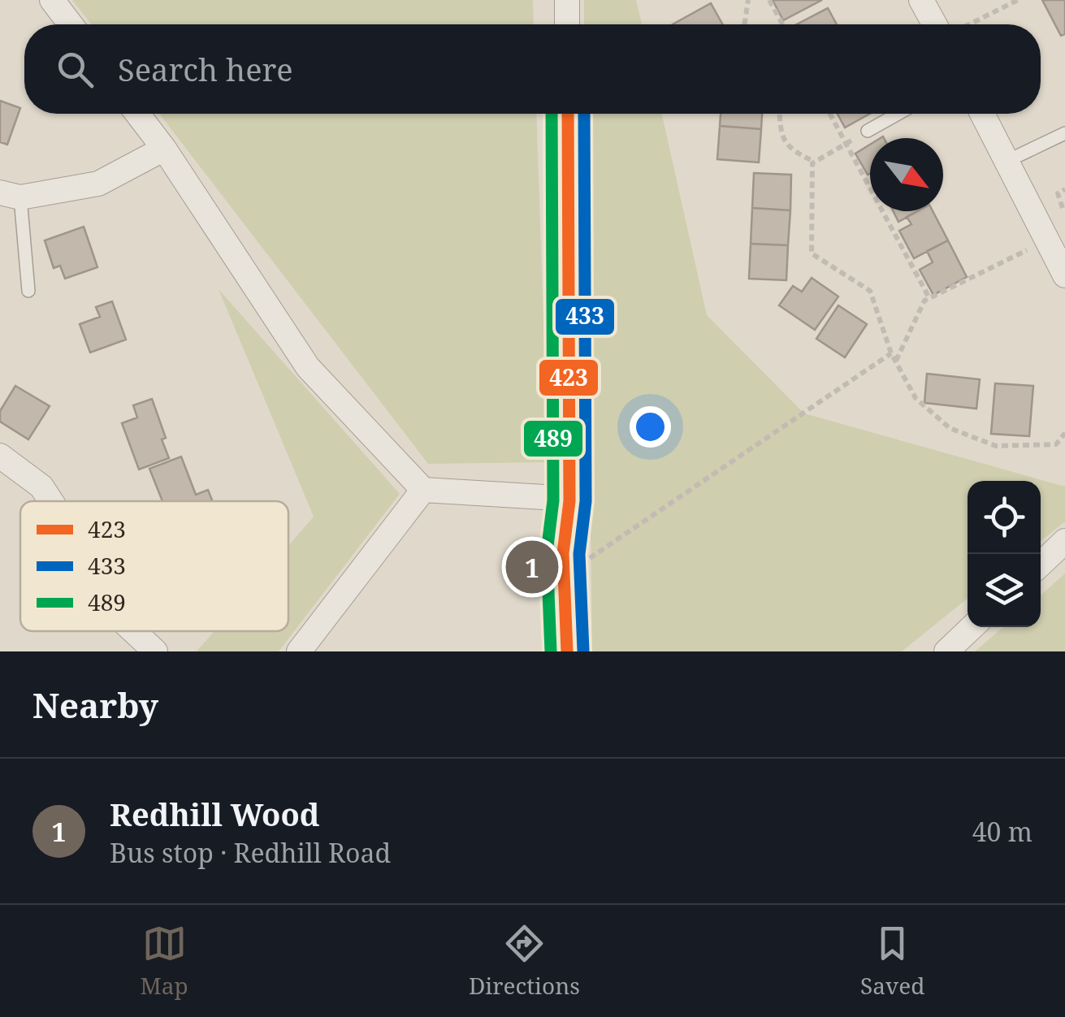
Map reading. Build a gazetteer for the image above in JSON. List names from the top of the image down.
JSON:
{
  "lines": ["transit line 423", "transit line 433", "transit line 489"],
  "legend": ["423", "433", "489"],
  "north": "bottom right",
  "page": {
    "search": "Search here",
    "pins": "1",
    "heading": "Nearby",
    "list": [
      {
        "mark": "1",
        "name": "Redhill Wood",
        "note": "Bus stop · Redhill Road",
        "value": "40 m"
      }
    ],
    "nav": ["Map", "Directions", "Saved"]
  }
}
